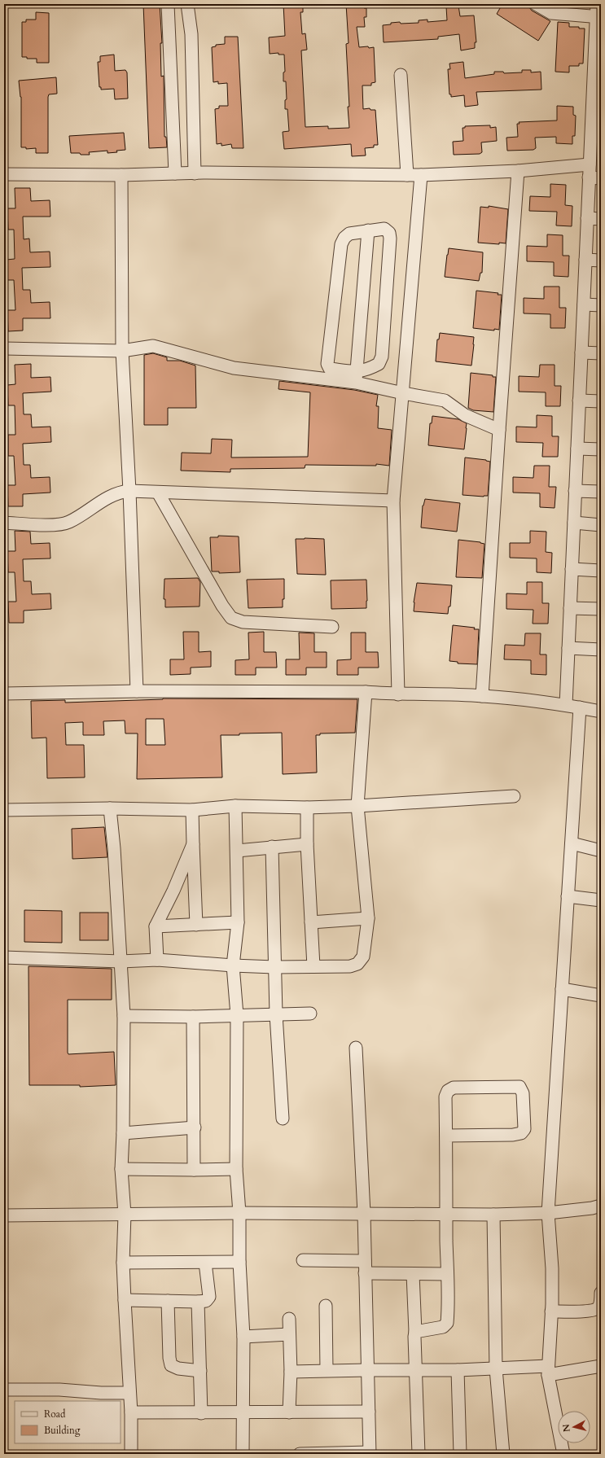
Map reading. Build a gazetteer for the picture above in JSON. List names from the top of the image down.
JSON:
{
  "legend": ["Road", "Building"],
  "north": "left"
}
